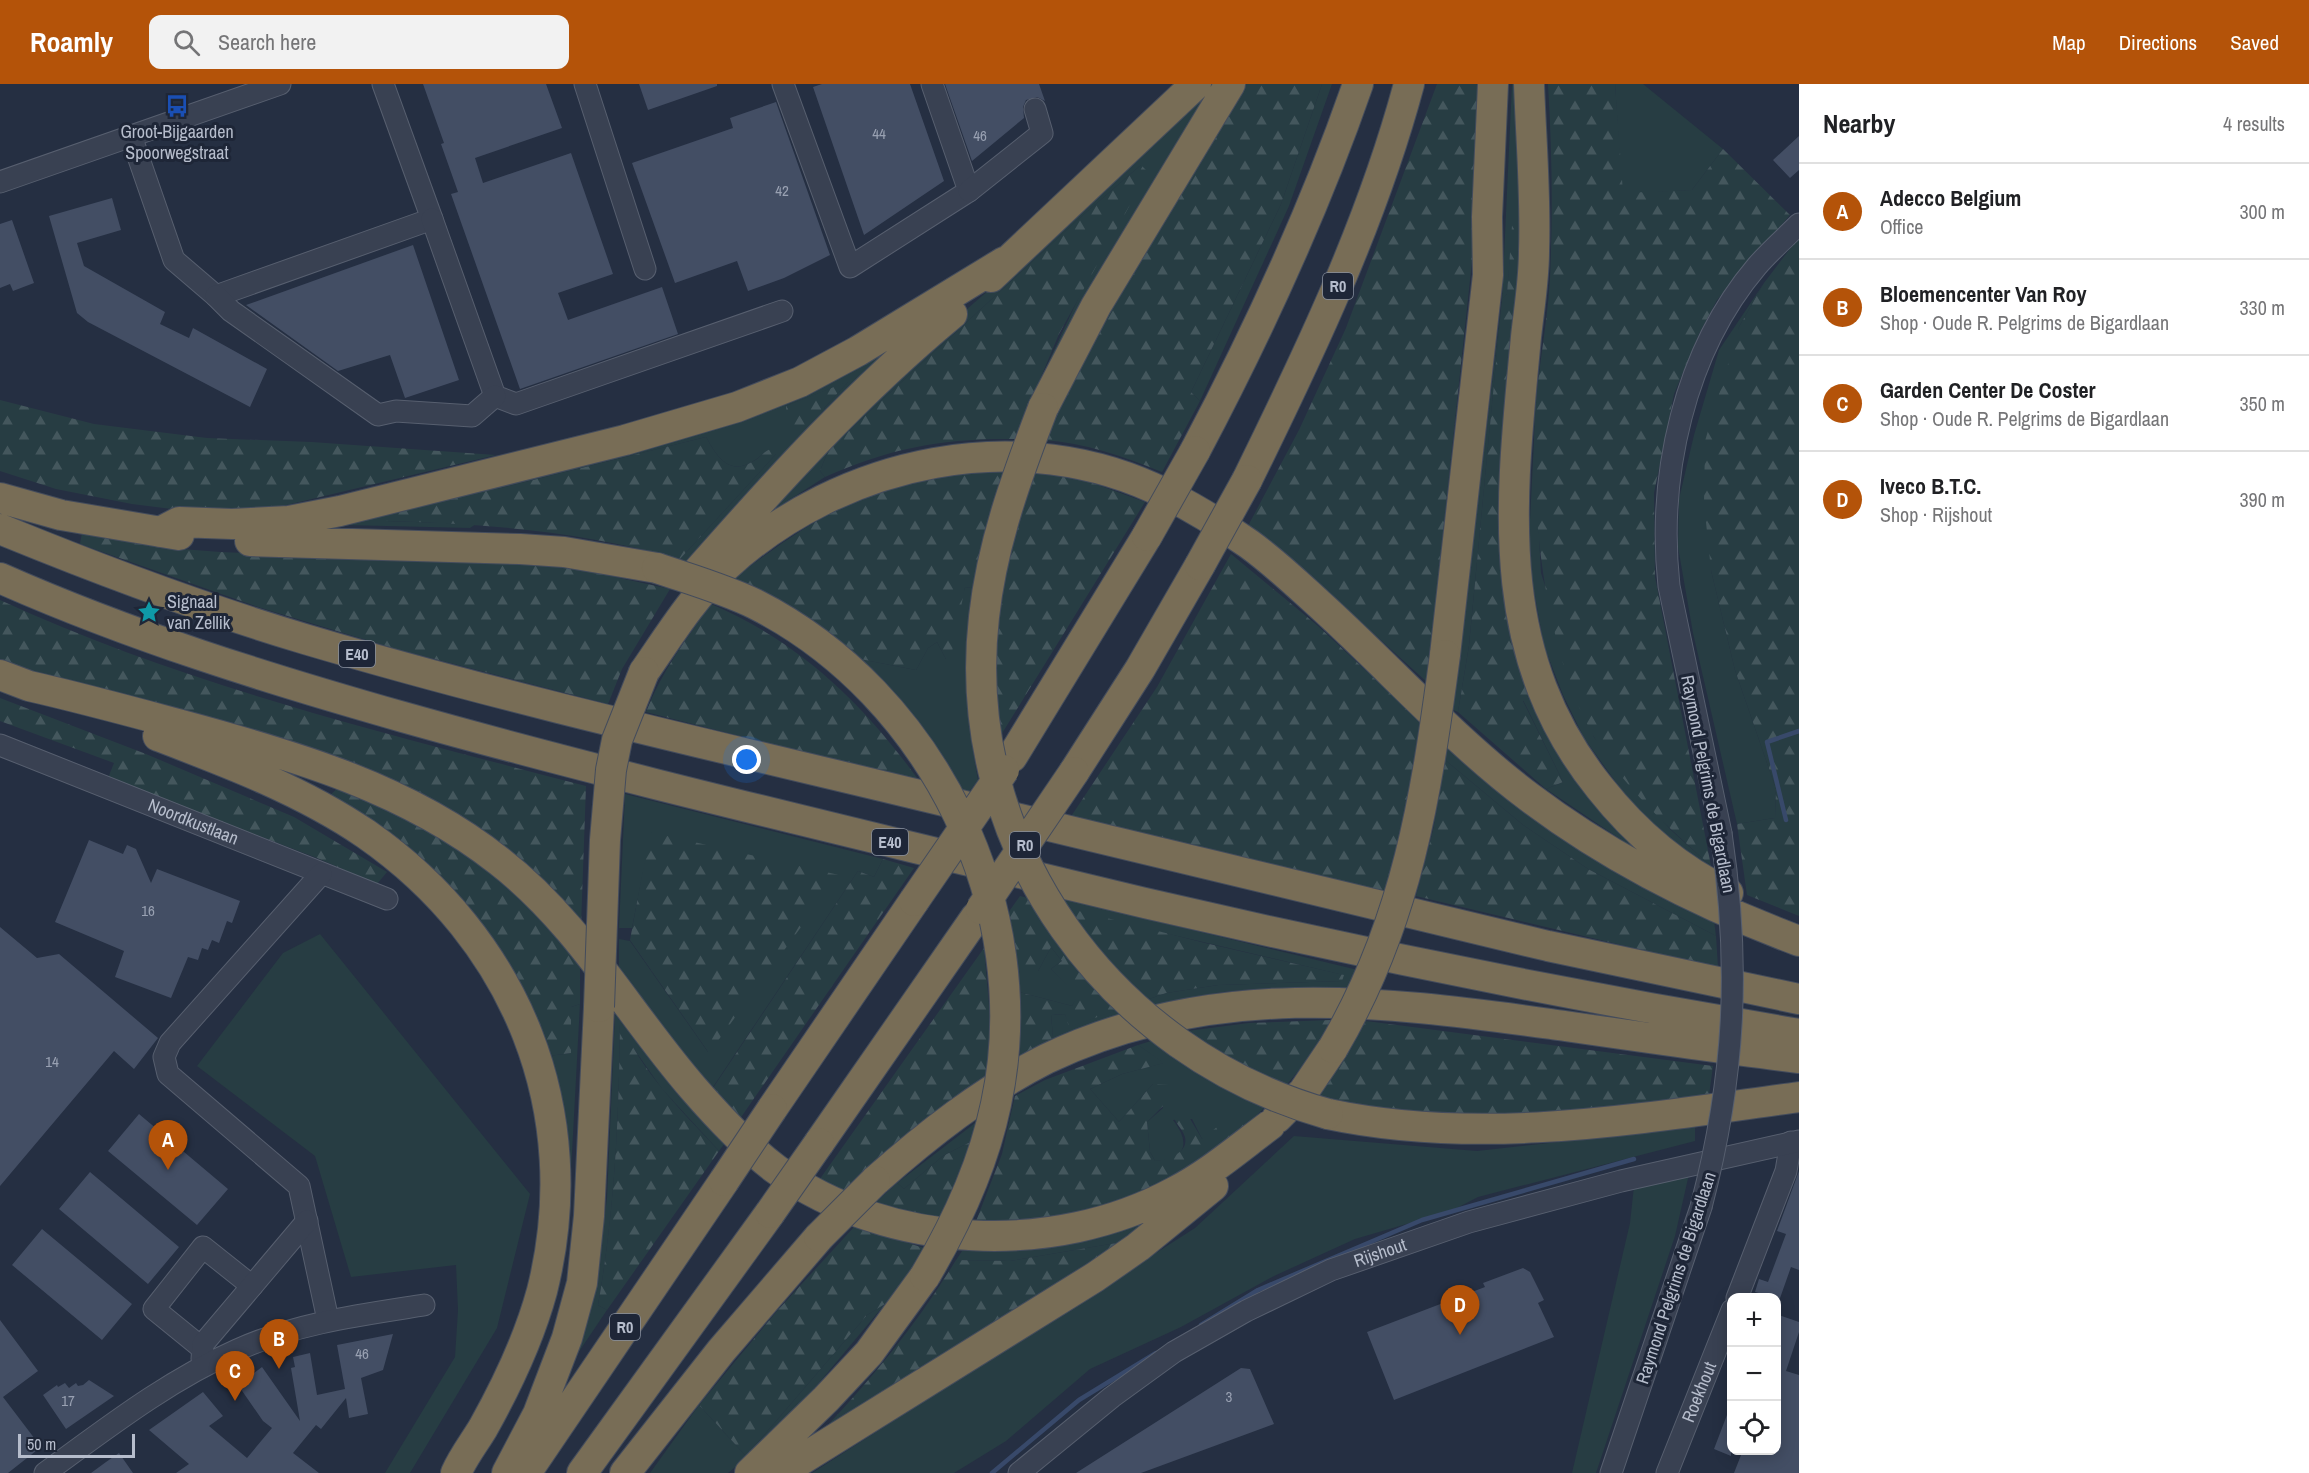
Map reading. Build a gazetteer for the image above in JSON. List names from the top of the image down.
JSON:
{
  "streets": {
    "highway": ["R0", "E40"],
    "street": [
      "Raymond Pelgrims de Bigardlaan",
      "Noordkustlaan",
      "Rijshout",
      "Roekhout"
    ]
  },
  "places": {
    "bus stop": ["Groot-Bijgaarden Spoorwegstraat"],
    "place": ["Signaal van Zellik"]
  },
  "house_numbers": [
    "44",
    "46",
    "42",
    "16",
    "14",
    "46",
    "3",
    "17"
  ],
  "scale_bar": "50 m",
  "page": {
    "header": "Roamly",
    "search": "Search here",
    "nav": ["Map", "Directions", "Saved"],
    "heading": ["Nearby", "4 results"],
    "list": [
      {
        "mark": "A",
        "name": "Adecco Belgium",
        "note": "Office",
        "value": "300 m"
      },
      {
        "mark": "B",
        "name": "Bloemencenter Van Roy",
        "note": "Shop · Oude R. Pelgrims de Bigardlaan",
        "value": "330 m"
      },
      {
        "mark": "C",
        "name": "Garden Center De Coster",
        "note": "Shop · Oude R. Pelgrims de Bigardlaan",
        "value": "350 m"
      },
      {
        "mark": "D",
        "name": "Iveco B.T.C.",
        "note": "Shop · Rijshout",
        "value": "390 m"
      }
    ],
    "pins": [
      "A",
      "D",
      "B",
      "C"
    ],
    "map_buttons": ["+", "−"],
    "scale": "50 m"
  }
}
